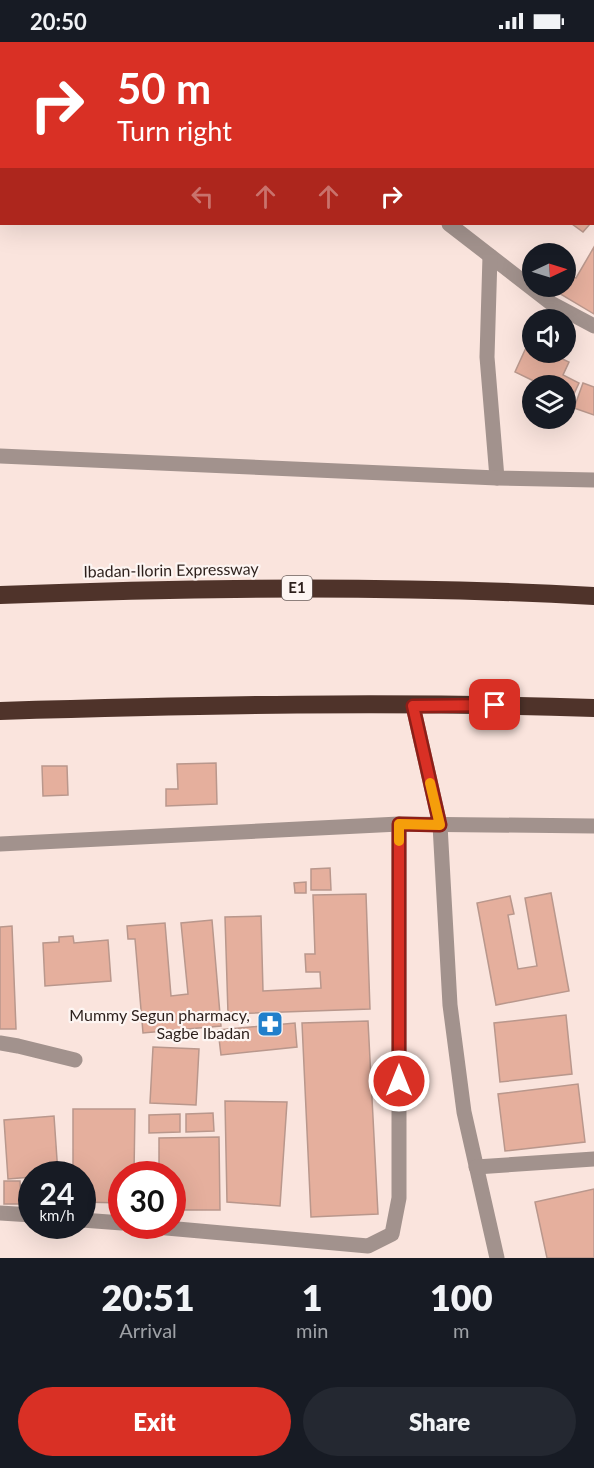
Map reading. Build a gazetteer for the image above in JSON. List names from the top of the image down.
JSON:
{
  "streets": {
    "highway": ["Ibadan-Ilorin Expressway", "E1"]
  },
  "places": {
    "pharmacy": ["Mummy Segun pharmacy, Sagbe Ibadan"]
  },
  "north": "right",
  "page": {
    "status": "20:50",
    "turn": ["50 m", "Turn right"],
    "speed": "24 km/h",
    "limit": "30",
    "eta": [
      "20:51",
      "Arrival",
      "1",
      "min",
      "100",
      "m"
    ],
    "buttons": ["Exit", "Share"]
  }
}
